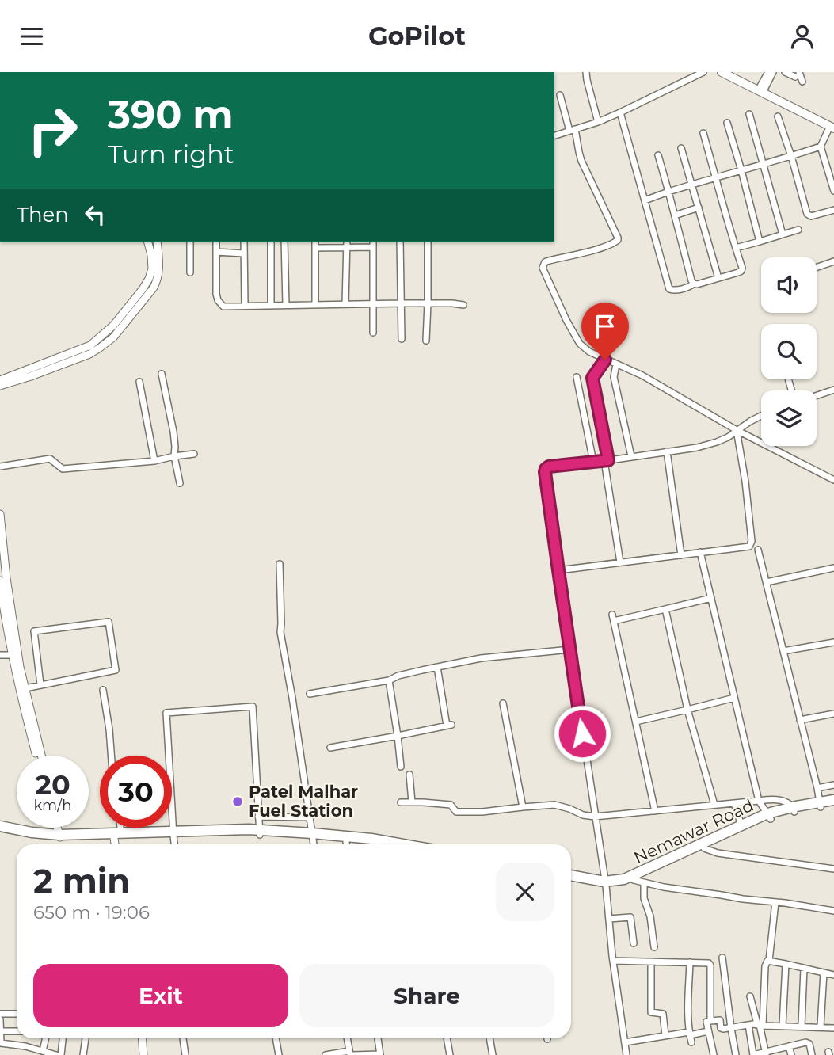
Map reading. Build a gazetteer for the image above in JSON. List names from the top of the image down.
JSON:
{
  "streets": {
    "highway": ["Nemawar Road"]
  },
  "places": ["Patel Malhar Fuel Station"],
  "page": {
    "header": "GoPilot",
    "turn": ["390 m", "Turn right"],
    "then": "Then",
    "speed": "20 km/h",
    "limit": "30",
    "heading": ["2 min", "650 m · 19:06"],
    "buttons": ["Exit", "Share"]
  }
}
